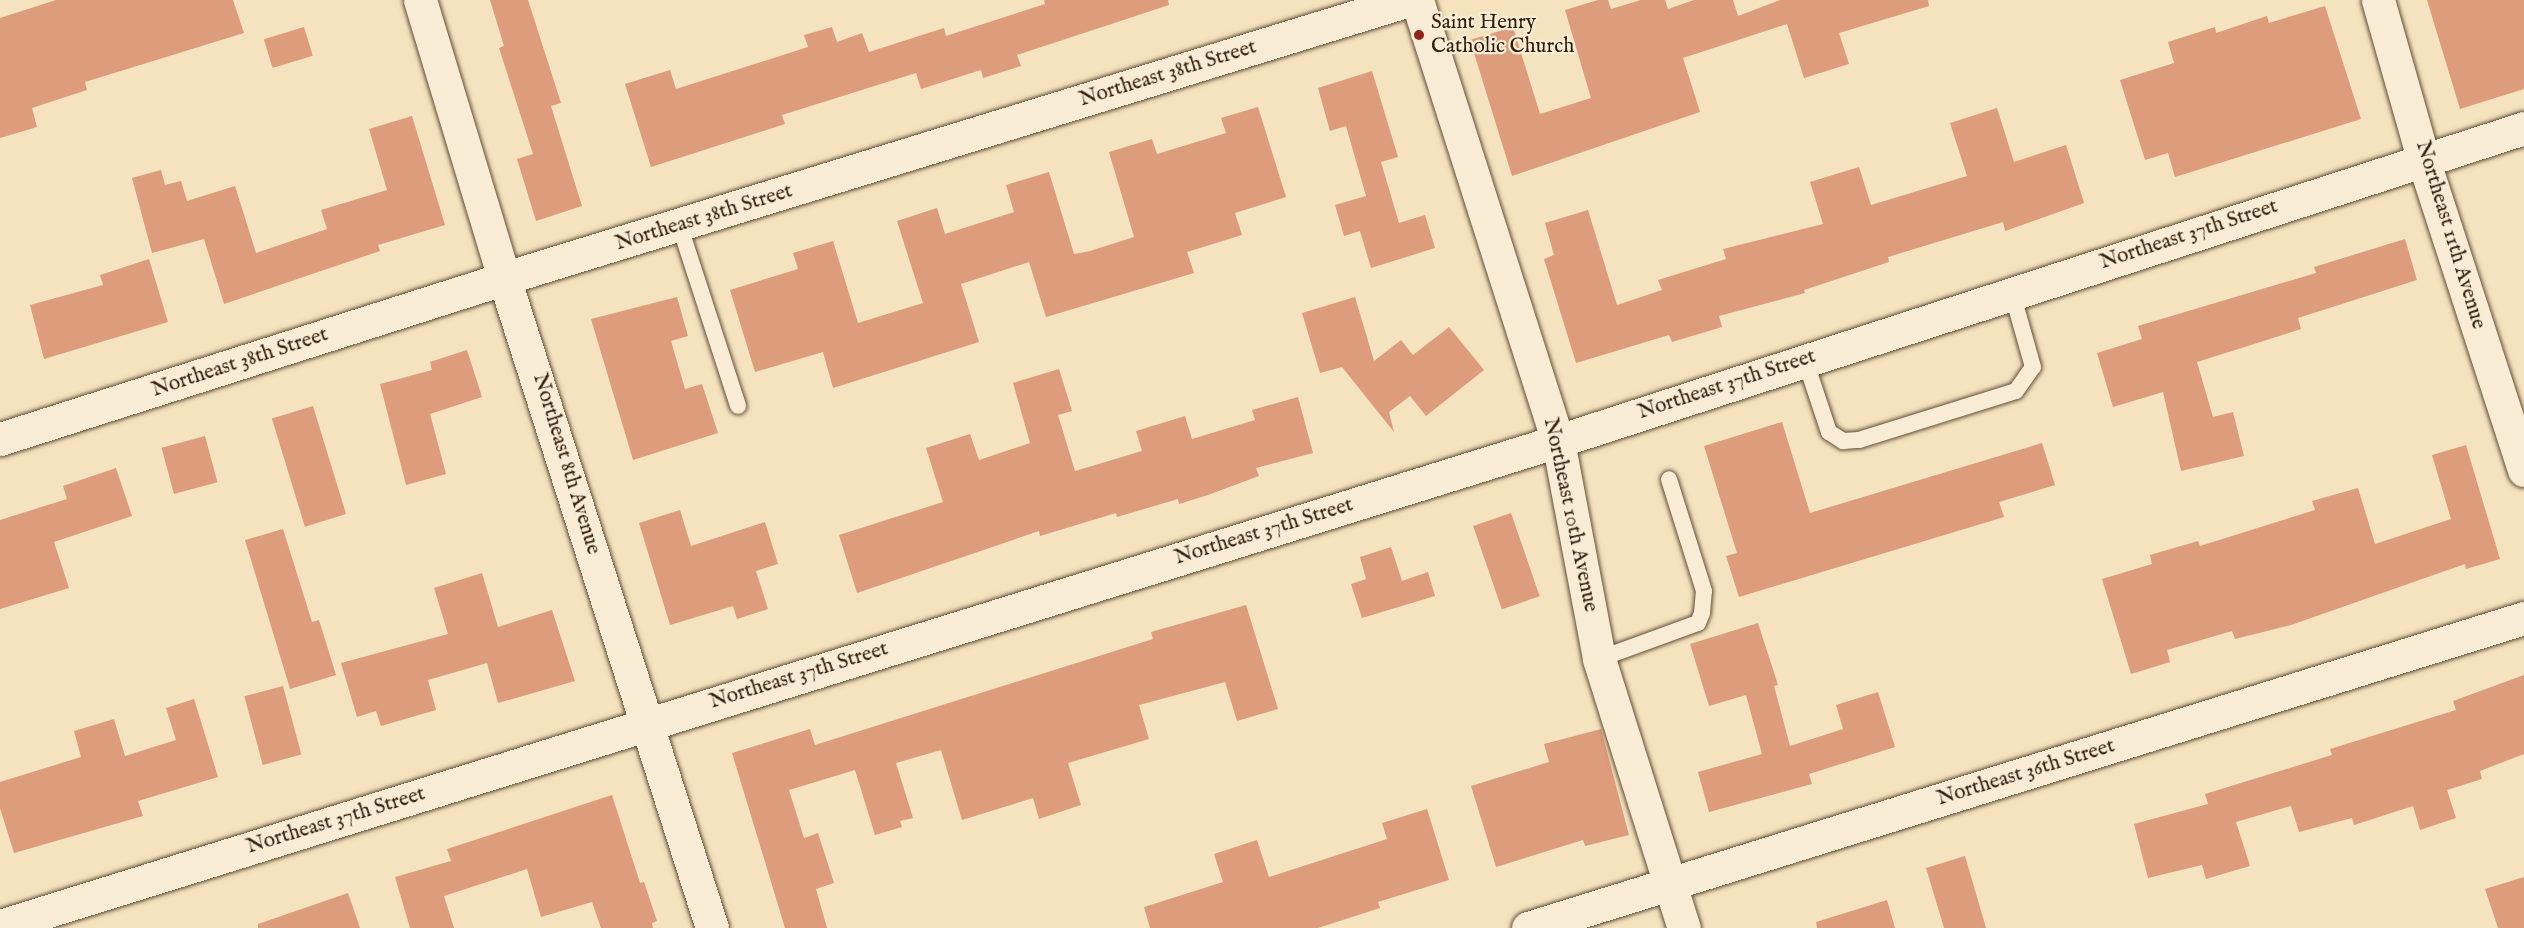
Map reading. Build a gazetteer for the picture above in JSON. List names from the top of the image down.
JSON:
{
  "streets": {
    "street": [
      "Northeast 38th Street",
      "Northeast 37th Street",
      "Northeast 11th Avenue",
      "Northeast 8th Avenue",
      "Northeast 10th Avenue",
      "Northeast 36th Street"
    ]
  },
  "crossings": [
    ["Northeast 38th Street", "Northeast 8th Avenue"],
    ["Northeast 37th Street", "Northeast 11th Avenue"],
    ["Northeast 37th Street", "Northeast 8th Avenue"],
    ["Northeast 37th Street", "Northeast 10th Avenue"],
    ["Northeast 10th Avenue", "Northeast 36th Street"]
  ],
  "places": ["Saint Henry Catholic Church"]
}
